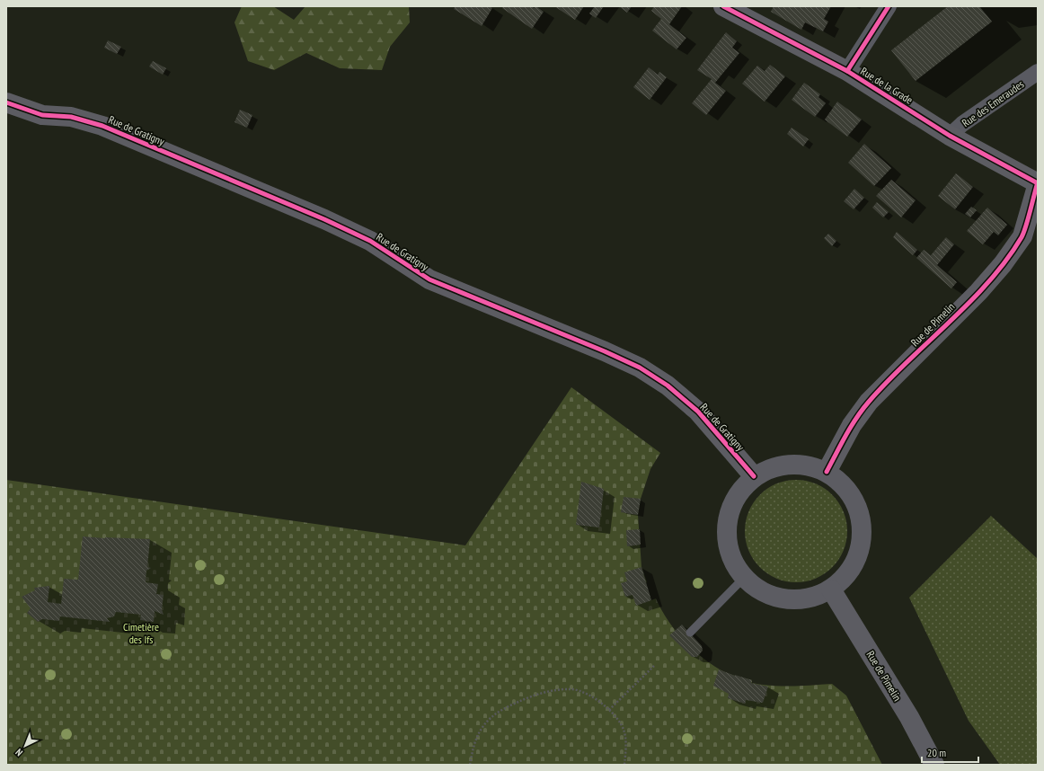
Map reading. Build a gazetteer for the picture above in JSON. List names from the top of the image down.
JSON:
{
  "streets": {
    "street": [
      "Rue de la Grade",
      "Rue des Emeraudes",
      "Rue de Gratigny",
      "Rue de Pimelin"
    ]
  },
  "crossings": [
    ["Rue de la Grade", "Rue des Emeraudes"],
    ["Rue de la Grade", "Rue de Pimelin"]
  ],
  "parks": ["Cimetière des Ifs"],
  "scale_bar": "20 m",
  "north": "bottom left"
}
